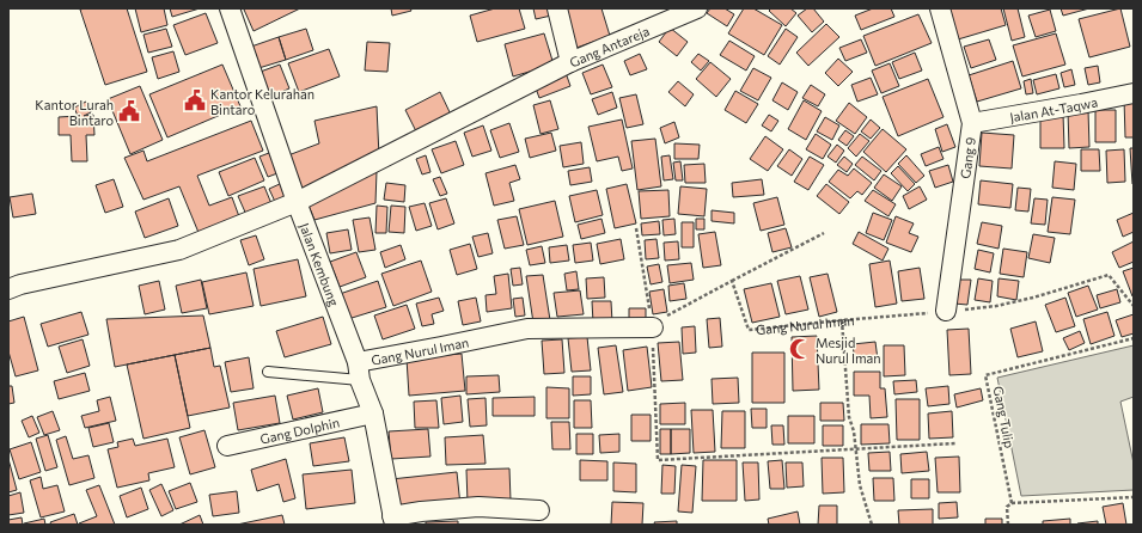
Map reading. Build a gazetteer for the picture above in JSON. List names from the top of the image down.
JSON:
{
  "streets": {
    "street": [
      "Gang Antareja",
      "Jalan At-Taqwa",
      "Gang 9",
      "Jalan Kembung",
      "Gang Nurul Iman",
      "Gang Dolphin"
    ],
    "path": ["Gang Tulip"]
  },
  "crossings": [
    ["Jalan At-Taqwa", "Gang 9"],
    ["Gang 9", "Gang Nurul Iman"],
    ["Jalan Kembung", "Gang Nurul Iman"],
    ["Jalan Kembung", "Gang Dolphin"]
  ],
  "places": {
    "public building": ["Kantor Kelurahan Bintaro", "Kantor Lurah Bintaro"],
    "mosque": ["Mesjid Nurul Iman"]
  }
}
